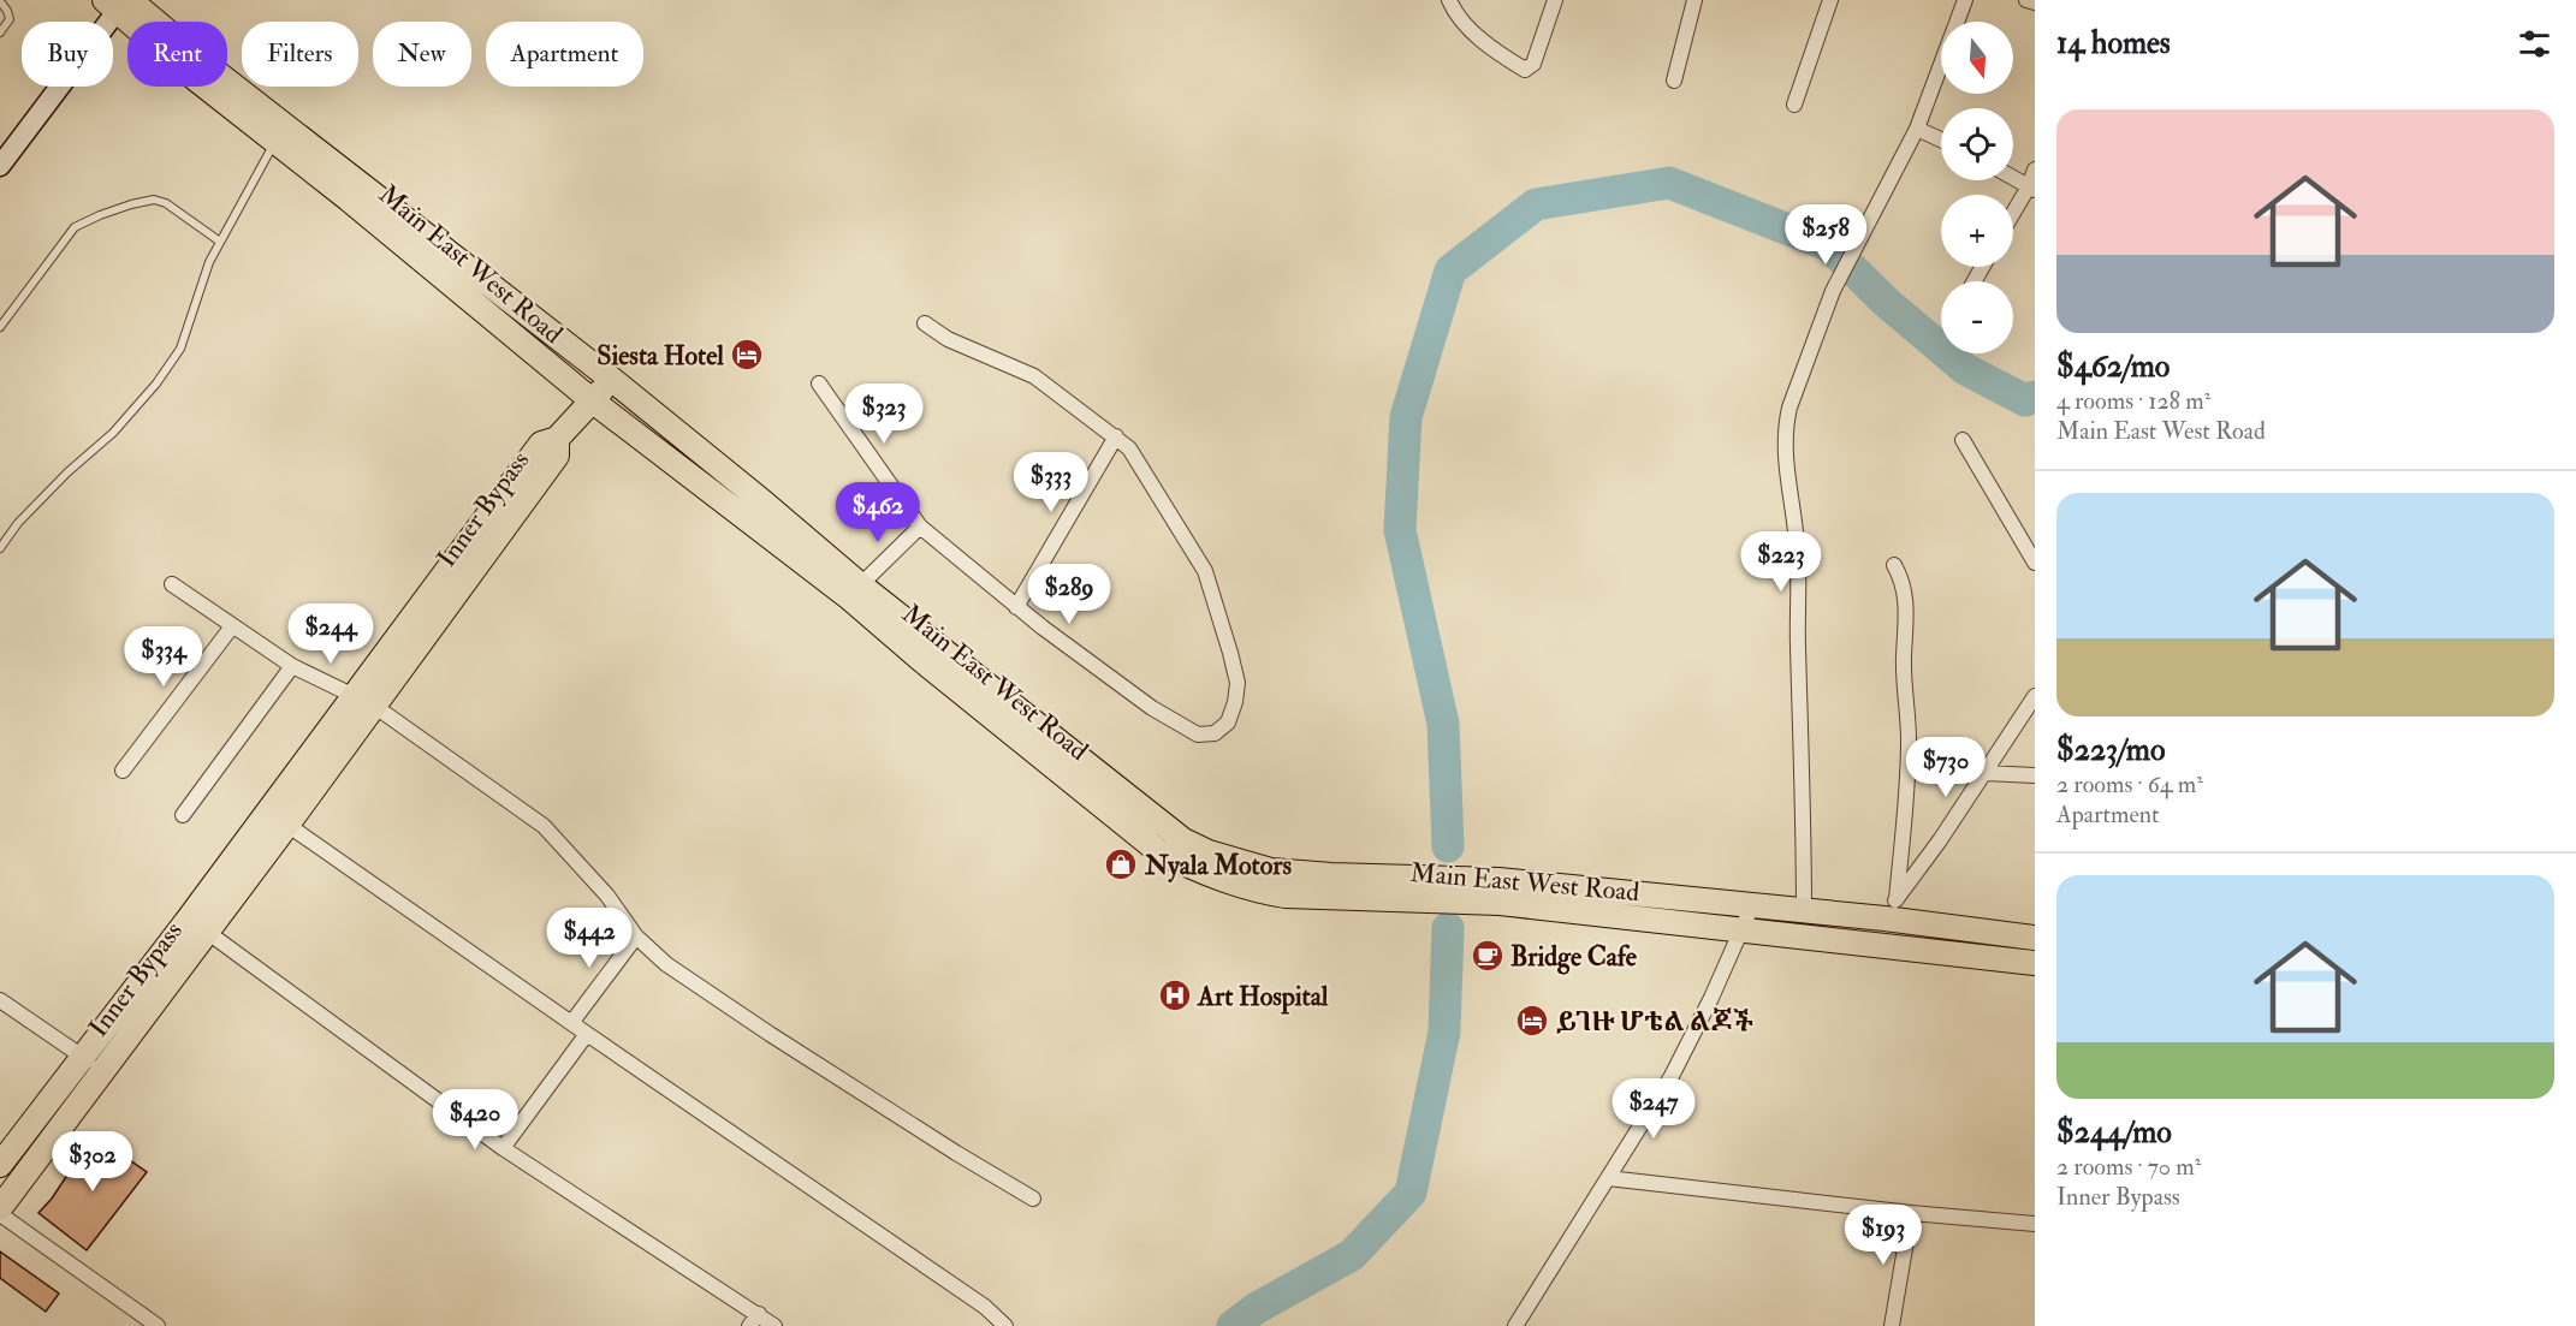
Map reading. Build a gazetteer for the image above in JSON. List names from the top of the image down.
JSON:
{
  "streets": {
    "main road": ["Main East West Road", "Inner Bypass"]
  },
  "crossings": [
    ["Main East West Road", "Inner Bypass"]
  ],
  "places": {
    "hotel": ["Siesta Hotel", "ይገዙ ሆቴል ልጆች"],
    "shop": ["Nyala Motors"],
    "cafe": ["Bridge Cafe"],
    "hospital": ["Art Hospital"]
  },
  "north": "bottom",
  "page": {
    "heading": "14 homes",
    "map_buttons": ["+", "−"],
    "chip": [
      "Buy",
      "Rent",
      "Filters",
      "New",
      "Apartment"
    ],
    "list": [
      {
        "name": "$462/mo",
        "note": "4 rooms · 128 m² · Main East West Road"
      },
      {
        "name": "$223/mo",
        "note": "2 rooms · 64 m² · Apartment"
      },
      {
        "name": "$244/mo",
        "note": "2 rooms · 70 m² · Inner Bypass"
      }
    ],
    "price": [
      "$258",
      "$323",
      "$333",
      "$462",
      "$223",
      "$289",
      "$244",
      "$334",
      "$730",
      "$442",
      "$247",
      "$420",
      "$302",
      "$193"
    ]
  }
}
